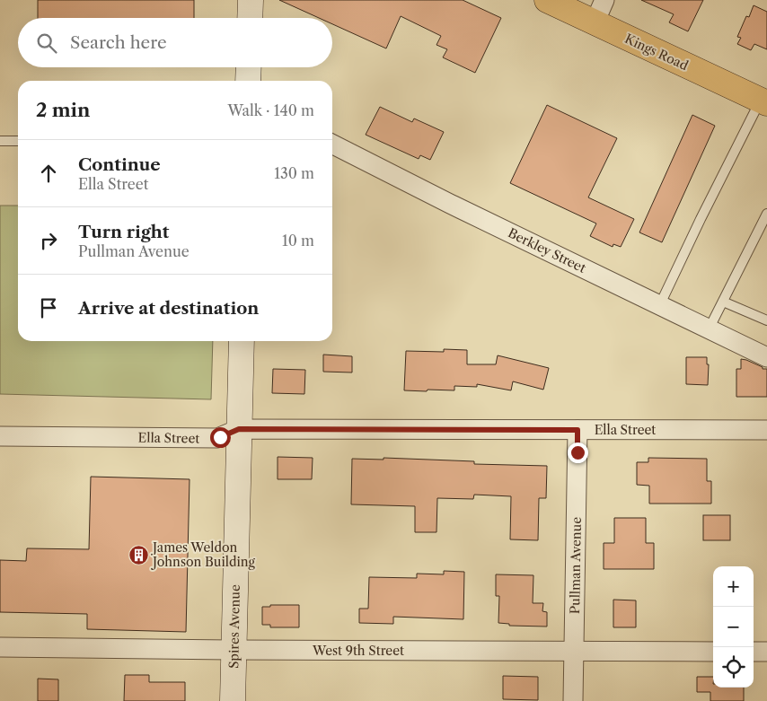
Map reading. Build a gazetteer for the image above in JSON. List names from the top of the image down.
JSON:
{
  "streets": {
    "main road": ["Kings Road", "Spires Avenue"],
    "street": [
      "Berkley Street",
      "Ella Street",
      "Pullman Avenue",
      "West 9th Street"
    ]
  },
  "crossings": [
    ["Ella Street", "Pullman Avenue"],
    ["Ella Street", "Spires Avenue"],
    ["Pullman Avenue", "West 9th Street"],
    ["Spires Avenue", "West 9th Street"]
  ],
  "places": {
    "building": ["James Weldon Johnson Building"]
  },
  "page": {
    "search": "Search here",
    "heading": ["2 min", "Walk · 140 m"],
    "list": [
      ["Continue", "Ella Street", "130 m"],
      ["Turn right", "Pullman Avenue", "10 m"],
      "Arrive at destination"
    ],
    "map_buttons": ["+", "−"]
  }
}
